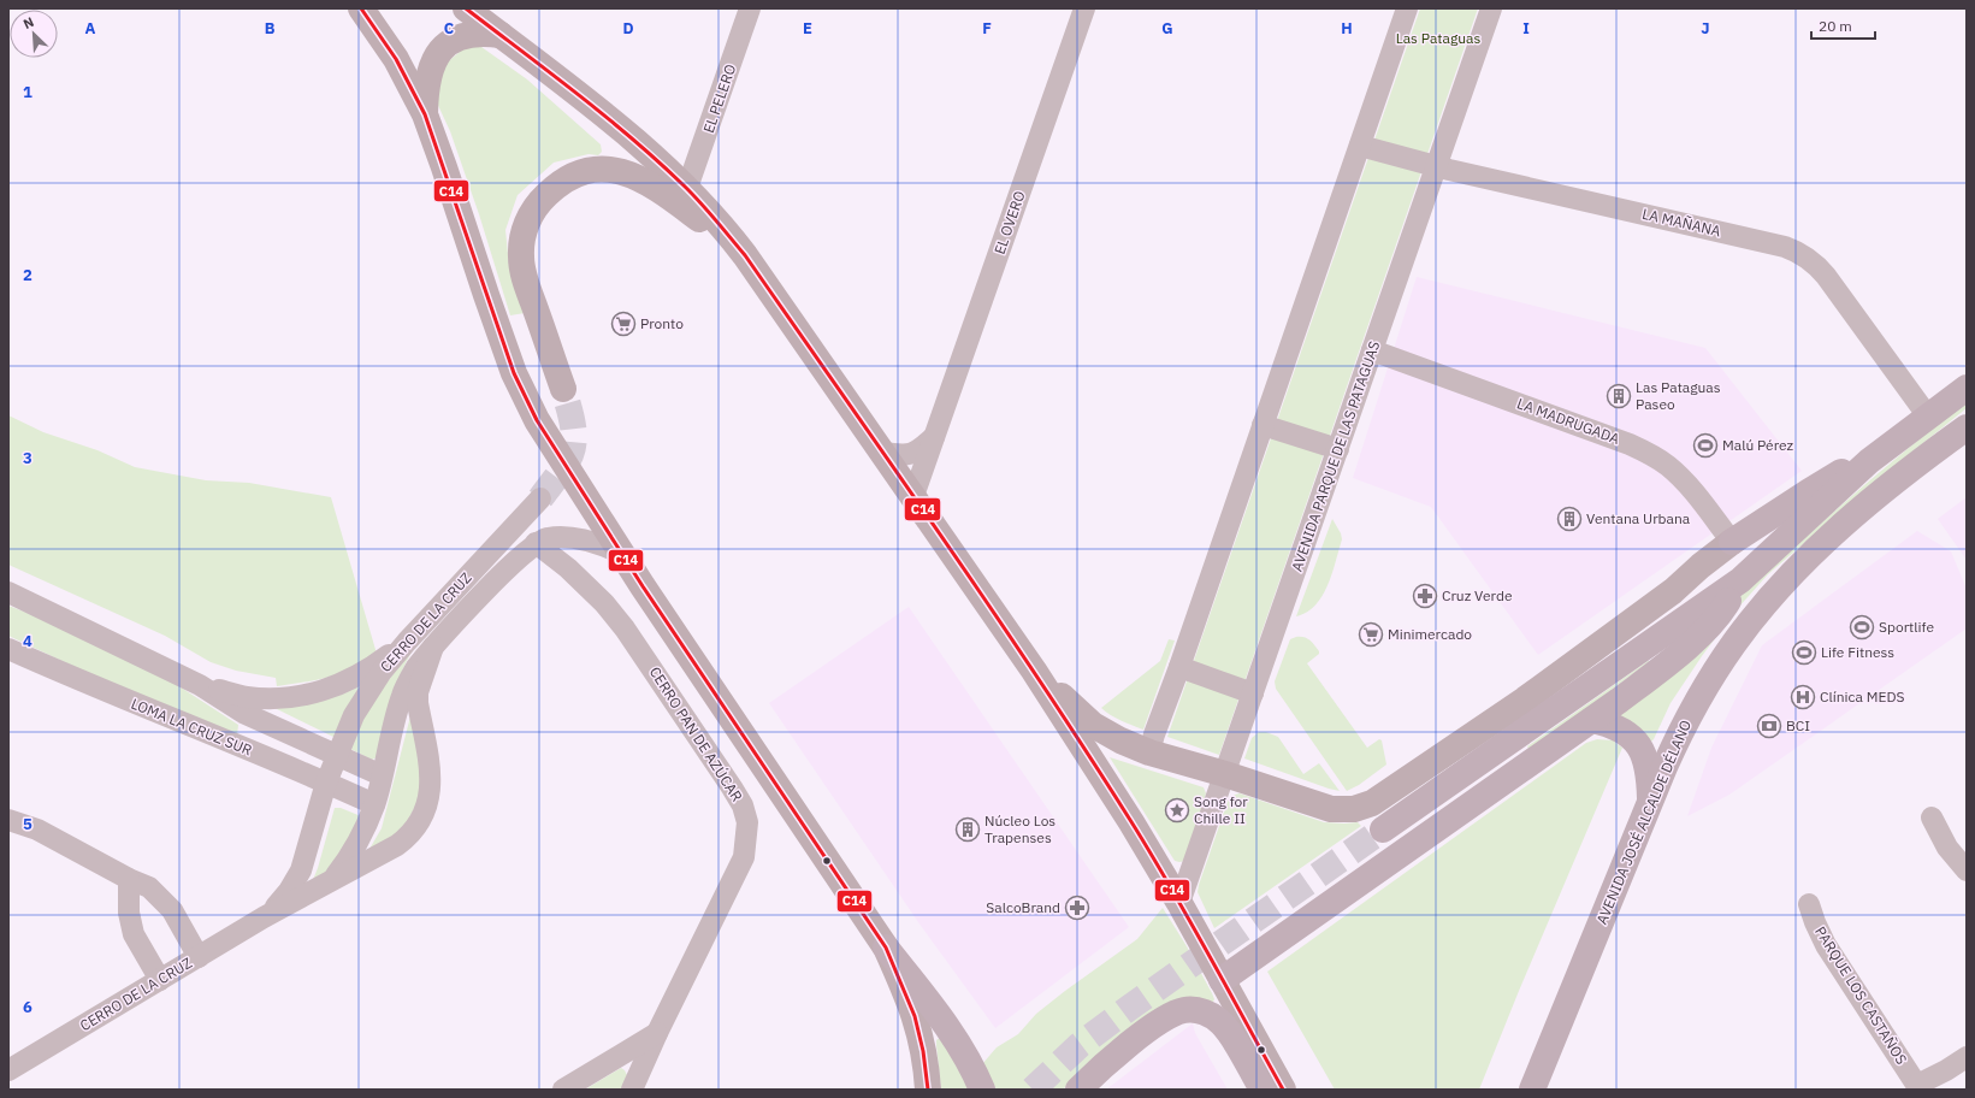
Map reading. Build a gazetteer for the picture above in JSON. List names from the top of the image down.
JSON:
{
  "streets": {
    "main road": ["AVENIDA JOSÉ ALCALDE DÉLANO"],
    "street": [
      "EL PELERO",
      "EL OVERO",
      "LA MAÑANA",
      "LA MADRUGADA",
      "AVENIDA PARQUE DE LAS PATAGUAS",
      "CERRO DE LA CRUZ",
      "LOMA LA CRUZ SUR",
      "CERRO PAN DE AZÚCAR",
      "PARQUE LOS CASTAÑOS"
    ]
  },
  "crossings": [
    ["LA MAÑANA", "AVENIDA PARQUE DE LAS PATAGUAS"],
    ["LA MADRUGADA", "AVENIDA PARQUE DE LAS PATAGUAS"],
    ["CERRO DE LA CRUZ", "LOMA LA CRUZ SUR"],
    ["CERRO DE LA CRUZ", "CERRO PAN DE AZÚCAR"]
  ],
  "parks": ["Las Pataguas"],
  "places": {
    "supermarket": ["Pronto", "Minimercado"],
    "building": ["Las Pataguas Paseo", "Ventana Urbana", "Núcleo Los Trapenses"],
    "sports": ["Malú Pérez", "Sportlife", "Life Fitness"],
    "pharmacy": ["Cruz Verde", "SalcoBrand"],
    "hospital": ["Clínica MEDS"],
    "bank": ["BCI"],
    "place": ["Song for Chille II"]
  },
  "lines": ["transit line C14"],
  "scale_bar": "20 m",
  "north": "top left",
  "grid": {
    "columns": [
      "A",
      "B",
      "C",
      "D",
      "E",
      "F",
      "G",
      "H",
      "I",
      "J"
    ],
    "rows": [
      "1",
      "2",
      "3",
      "4",
      "5",
      "6"
    ]
  }
}
